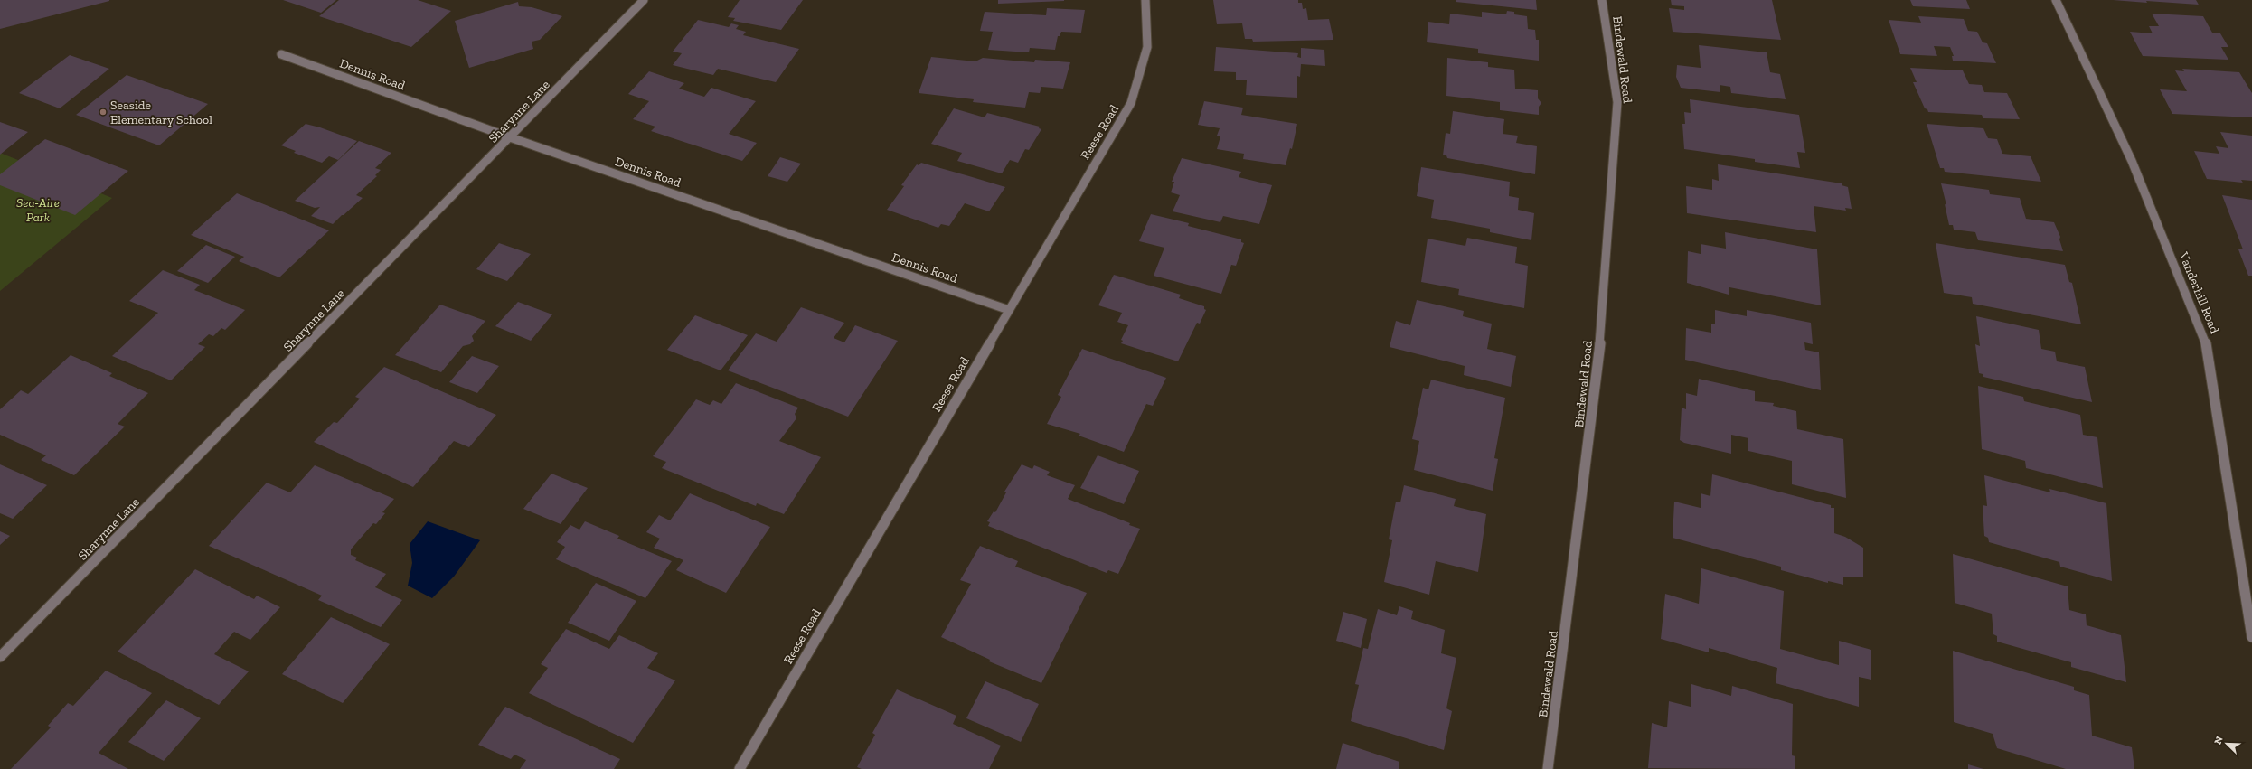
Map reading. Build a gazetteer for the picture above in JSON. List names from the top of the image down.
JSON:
{
  "streets": {
    "street": [
      "Bindewald Road",
      "Dennis Road",
      "Sharynne Lane",
      "Reese Road",
      "Vanderhill Road"
    ]
  },
  "crossings": [
    ["Dennis Road", "Sharynne Lane"],
    ["Dennis Road", "Reese Road"]
  ],
  "parks": ["Sea-Aire Park"],
  "places": ["Seaside Elementary School"],
  "north": "top left"
}
